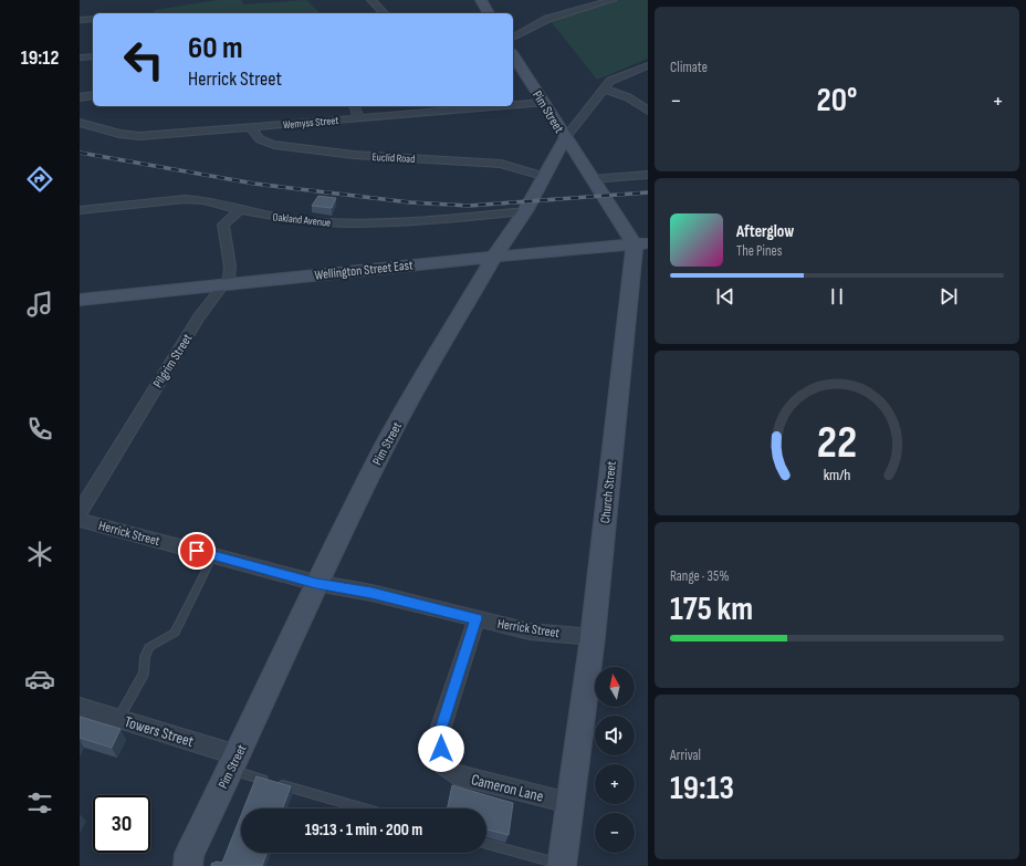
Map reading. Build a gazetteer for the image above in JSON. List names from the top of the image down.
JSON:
{
  "streets": {
    "main road": ["Pim Street", "Wellington Street East", "Church Street"],
    "street": [
      "Wemyss Street",
      "Euclid Road",
      "Oakland Avenue",
      "Pilgrim Street",
      "Herrick Street",
      "Towers Street",
      "Cameron Lane"
    ]
  },
  "crossings": [
    ["Pim Street", "Wemyss Street"],
    ["Pim Street", "Euclid Road"],
    ["Pim Street", "Oakland Avenue"],
    ["Pim Street", "Wellington Street East"],
    ["Pim Street", "Herrick Street"],
    ["Pim Street", "Towers Street"],
    ["Wemyss Street", "Euclid Road"],
    ["Oakland Avenue", "Pilgrim Street"],
    ["Wellington Street East", "Pilgrim Street"],
    ["Wellington Street East", "Church Street"],
    ["Church Street", "Herrick Street"],
    ["Church Street", "Cameron Lane"],
    ["Herrick Street", "Cameron Lane"]
  ],
  "north": "top",
  "page": {
    "tabs": "19:12",
    "tile": [
      "Climate",
      ["Range · 35%", "175 km"],
      ["Arrival", "19:13"]
    ],
    "turn": ["60 m", "Herrick Street"],
    "heat": ["−", "20°", "+"],
    "song": ["Afterglow", "The Pines"],
    "map_buttons": ["+", "−"],
    "limit": "30",
    "trip": "19:13 · 1 min · 200 m",
    "gauge": ["22", "km/h"]
  }
}
